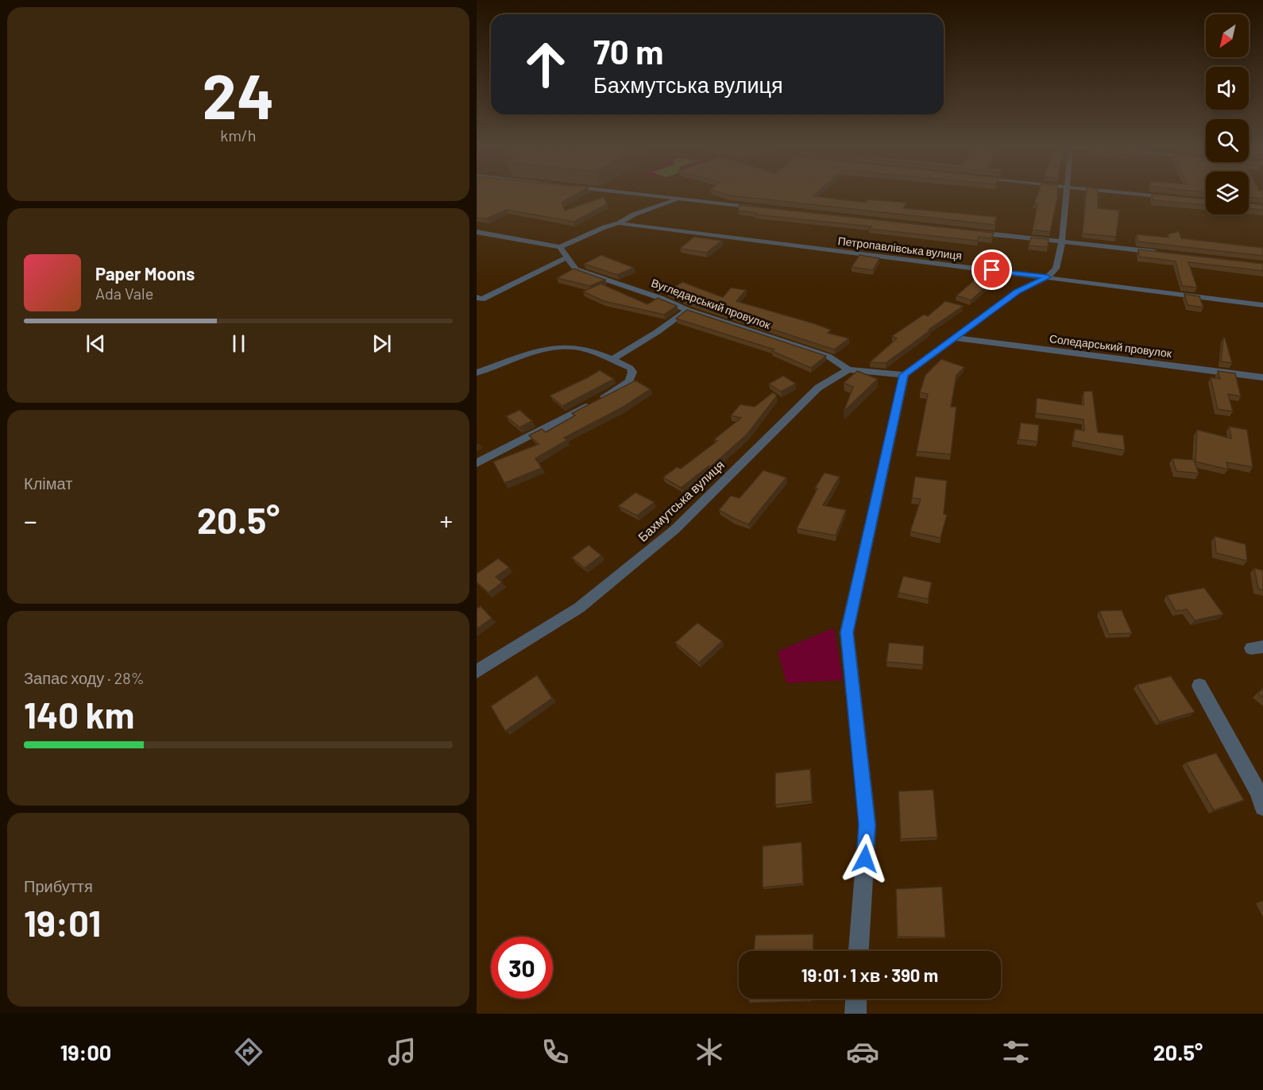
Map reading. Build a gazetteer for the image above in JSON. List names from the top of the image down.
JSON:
{
  "streets": {
    "street": [
      "Петропавлівська вулиця",
      "Вугледарський провулок",
      "Соледарський провулок",
      "Бахмутська вулиця"
    ]
  },
  "crossings": [
    ["Вугледарський провулок", "Бахмутська вулиця"]
  ],
  "north": "bottom left",
  "page": {
    "tile": [
      ["24", "km/h"],
      "Клімат",
      ["Запас ходу · 28%", "140 km"],
      ["Прибуття", "19:01"]
    ],
    "turn": ["70 m", "Бахмутська вулиця"],
    "song": ["Paper Moons", "Ada Vale"],
    "heat": ["−", "20.5°", "+"],
    "limit": "30",
    "trip": "19:01 · 1 хв · 390 m",
    "tabs": ["19:00", "20.5°"]
  }
}
